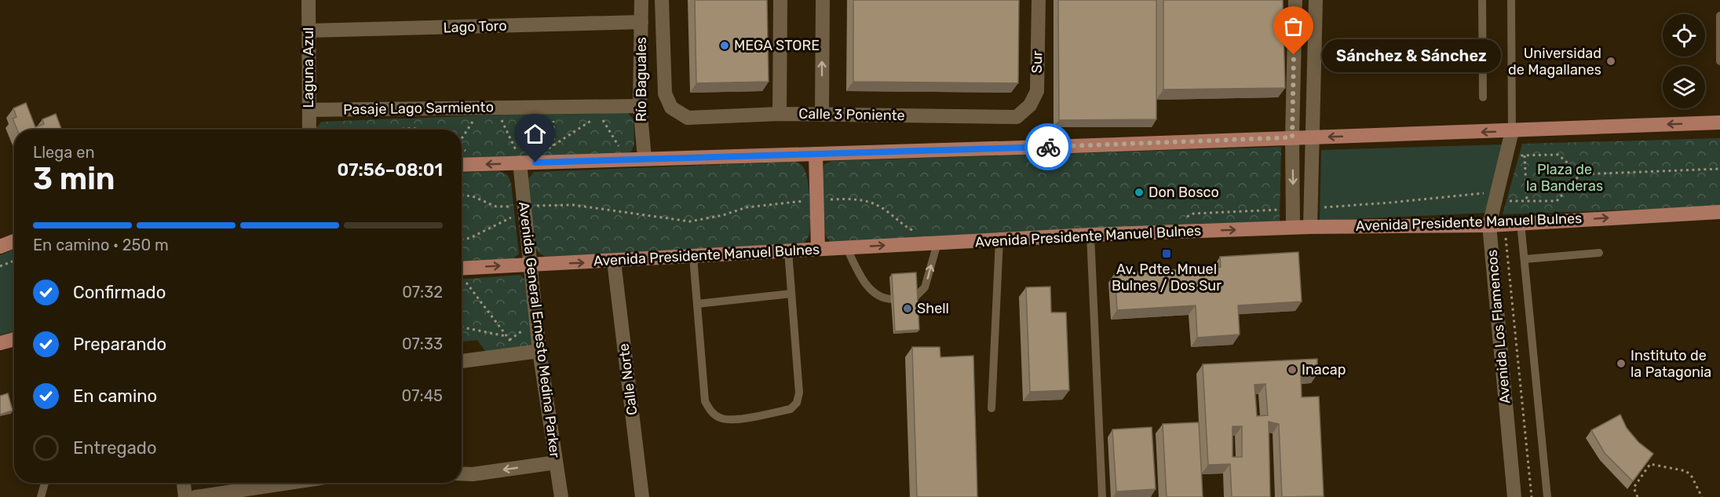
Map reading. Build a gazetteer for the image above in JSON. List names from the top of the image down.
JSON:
{
  "streets": {
    "main road": ["Avenida Presidente Manuel Bulnes"],
    "street": [
      "Lago Toro",
      "Sur",
      "Laguna Azul",
      "Río Baguales",
      "Pasaje Lago Sarmiento",
      "Calle 3 Poniente",
      "Avenida Los Flamencos",
      "Avenida General Ernesto Medina Parker",
      "Calle Norte"
    ]
  },
  "crossings": [
    ["Lago Toro", "Laguna Azul"],
    ["Lago Toro", "Río Baguales"],
    ["Sur", "Calle 3 Poniente"],
    ["Laguna Azul", "Pasaje Lago Sarmiento"],
    ["Río Baguales", "Pasaje Lago Sarmiento"],
    ["Avenida Presidente Manuel Bulnes", "Avenida Los Flamencos"],
    ["Avenida Presidente Manuel Bulnes", "Avenida General Ernesto Medina Parker"],
    ["Avenida Presidente Manuel Bulnes", "Calle Norte"]
  ],
  "parks": ["Plaza de la Banderas"],
  "places": {
    "other": [
      "MEGA STORE",
      "Sánchez & Sánchez",
      "Universidad de Magallanes",
      "Don Bosco",
      "Shell",
      "Instituto de la Patagonia",
      "Inacap"
    ],
    "transit": ["Av. Pdte. Mnuel Bulnes / Dos Sur"]
  },
  "page": {
    "bubble": "Sánchez & Sánchez",
    "heading": ["3 min", "Llega en", "07:56–08:01"],
    "bar": "En camino · 250 m",
    "list": [
      ["Confirmado", "07:32"],
      ["Preparando", "07:33"],
      ["En camino", "07:45"],
      "Entregado"
    ]
  }
}
